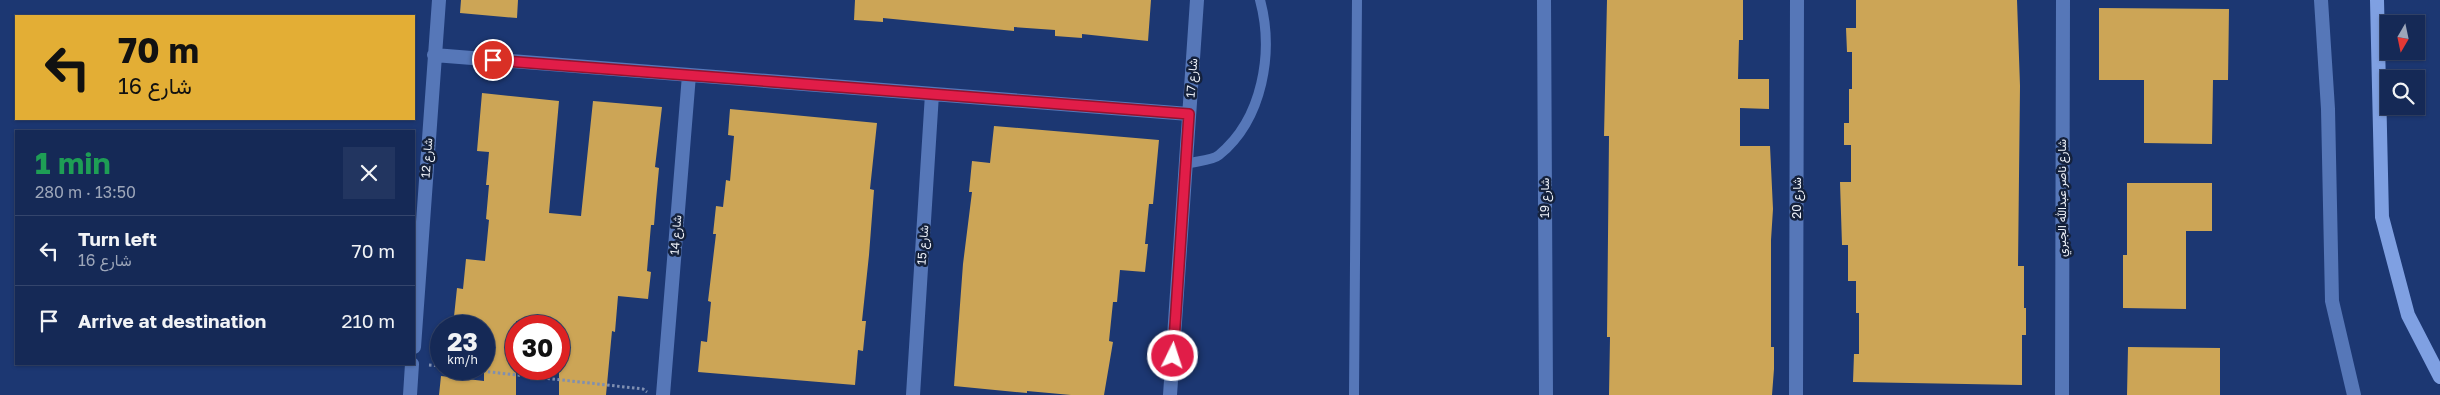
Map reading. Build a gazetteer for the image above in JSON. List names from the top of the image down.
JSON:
{
  "streets": {
    "street": [
      "شارع 17",
      "شارع 12",
      "شارع 19",
      "شارع 20",
      "شارع ناصر عبدالله الجبري",
      "شارع 14",
      "شارع 15"
    ]
  },
  "north": "bottom",
  "page": {
    "turn": ["70 m", "شارع 16"],
    "heading": ["1 min", "280 m · 13:50"],
    "list": [
      {
        "name": "Turn left",
        "note": "شارع 16",
        "value": "70 m"
      },
      {
        "name": "Arrive at destination",
        "value": "210 m"
      }
    ],
    "speed": "23 km/h",
    "limit": "30"
  }
}
